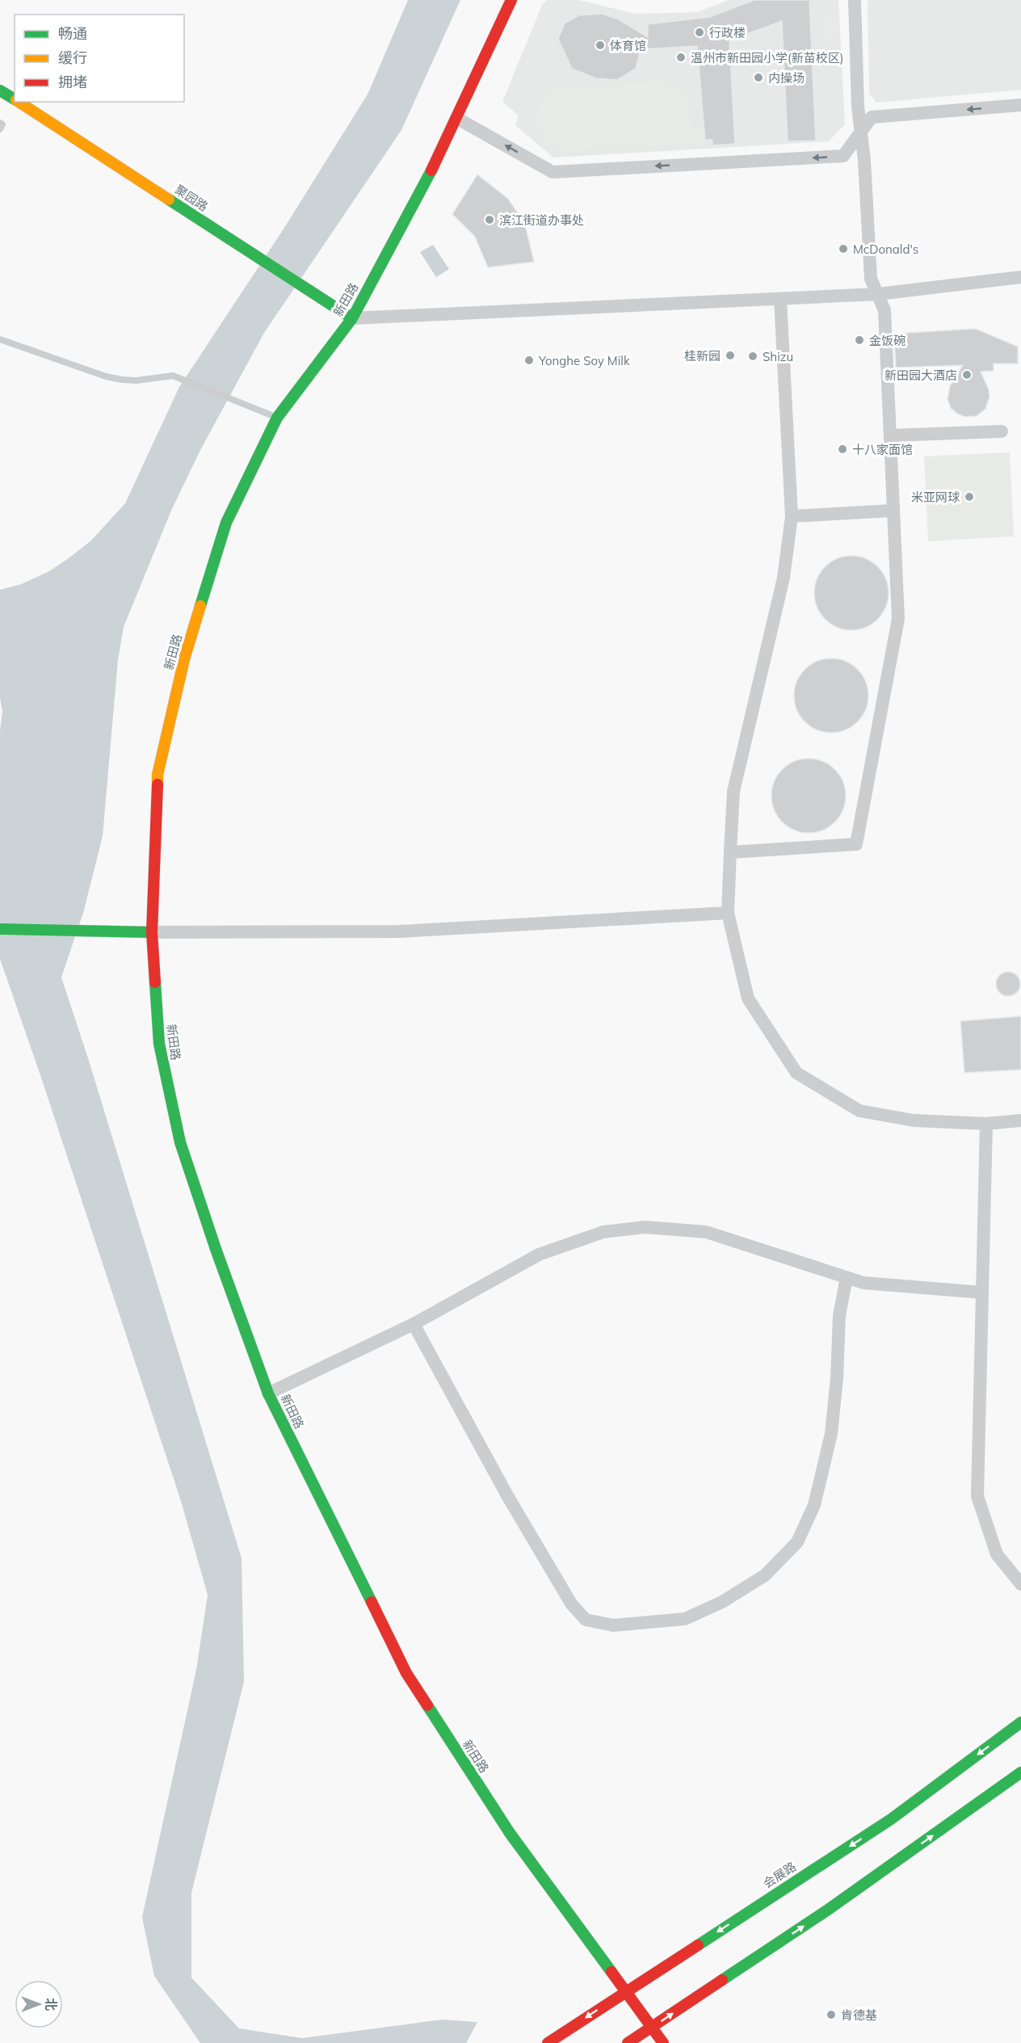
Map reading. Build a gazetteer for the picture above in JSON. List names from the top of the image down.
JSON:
{
  "streets": {
    "street": ["聚园路", "新田路", "会展路"]
  },
  "crossings": [
    ["聚园路", "新田路"],
    ["新田路", "会展路"]
  ],
  "places": [
    "行政楼",
    "体育馆",
    "温州市新田园小学(新苗校区)",
    "内操场",
    "滨江街道办事处",
    "McDonald's",
    "金饭碗",
    "桂新园",
    "Shizu",
    "Yonghe Soy Milk",
    "新田园大酒店",
    "十八家面馆",
    "米亚网球",
    "肯德基"
  ],
  "legend": ["畅通", "缓行", "拥堵"],
  "north": "right"
}
